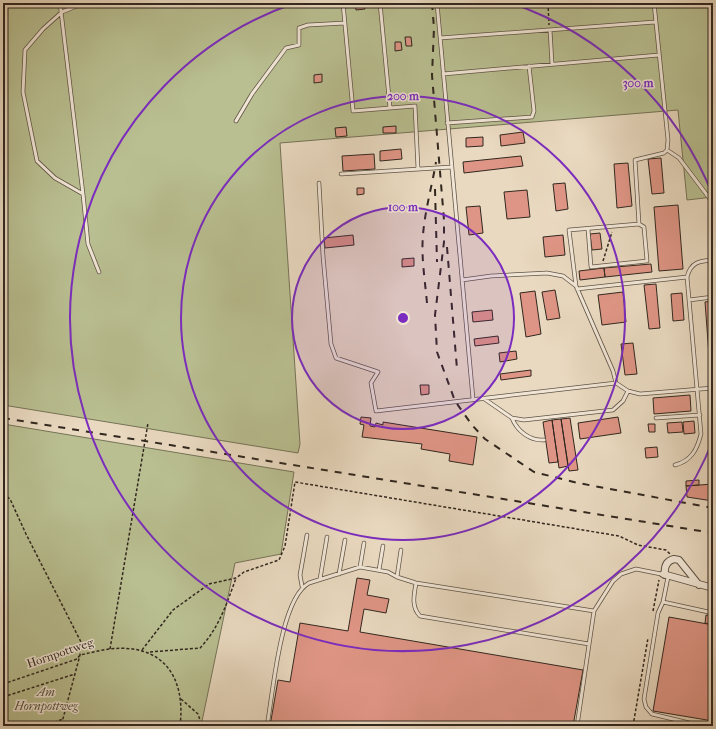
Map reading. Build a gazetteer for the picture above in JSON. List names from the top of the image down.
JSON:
{
  "streets": {
    "path": ["Hornpottweg"]
  },
  "parks": ["Am Hornpottweg"],
  "rings": ["300 m", "200 m", "100 m"]
}
